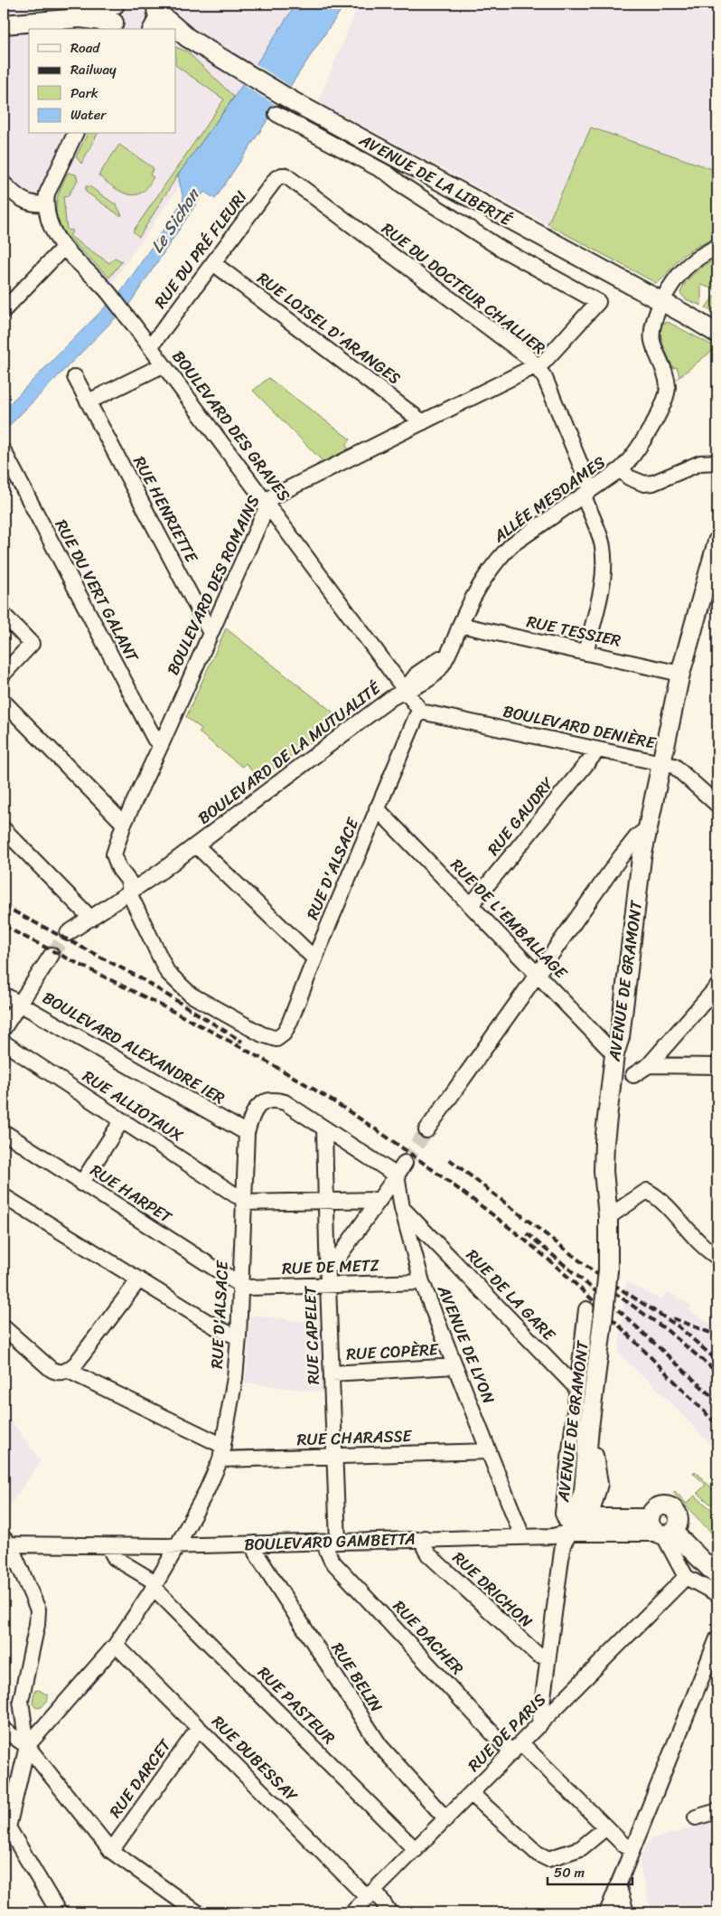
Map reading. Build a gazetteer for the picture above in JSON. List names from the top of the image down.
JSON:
{
  "streets": {
    "main road": ["AVENUE DE LA LIBERTÉ", "AVENUE DE GRAMONT", "BOULEVARD GAMBETTA"],
    "street": [
      "RUE DU PRÉ FLEURI",
      "RUE DU DOCTEUR CHALLIER",
      "RUE LOISEL D'ARANGES",
      "BOULEVARD DES GRAVES",
      "ALLÉE MESDAMES",
      "RUE HENRIETTE",
      "BOULEVARD DES ROMAINS",
      "RUE DU VERT GALANT",
      "RUE TESSIER",
      "BOULEVARD DENIÈRE",
      "BOULEVARD DE LA MUTUALITÉ",
      "RUE GAUDRY",
      "RUE D'ALSACE",
      "RUE DE L'EMBALLAGE",
      "BOULEVARD ALEXANDRE IER",
      "RUE ALLIOTAUX",
      "RUE HARPET",
      "RUE DE METZ",
      "RUE DE LA GARE",
      "RUE CAPELET",
      "AVENUE DE LYON",
      "RUE COPÈRE",
      "RUE CHARASSE",
      "RUE DRICHON",
      "RUE DACHER",
      "RUE BELIN",
      "RUE PASTEUR",
      "RUE DE PARIS",
      "RUE DUBESSAY",
      "RUE DARCET"
    ]
  },
  "crossings": [
    ["AVENUE DE LA LIBERTÉ", "ALLÉE MESDAMES"],
    ["RUE DU PRÉ FLEURI", "RUE DU DOCTEUR CHALLIER"],
    ["RUE DU PRÉ FLEURI", "RUE LOISEL D'ARANGES"],
    ["RUE DU PRÉ FLEURI", "BOULEVARD DES GRAVES"],
    ["RUE DU DOCTEUR CHALLIER", "ALLÉE MESDAMES"],
    ["RUE DU DOCTEUR CHALLIER", "BOULEVARD DES ROMAINS"],
    ["RUE DU DOCTEUR CHALLIER", "RUE TESSIER"],
    ["RUE LOISEL D'ARANGES", "BOULEVARD DES ROMAINS"],
    ["BOULEVARD DES GRAVES", "ALLÉE MESDAMES"],
    ["BOULEVARD DES GRAVES", "BOULEVARD DES ROMAINS"],
    ["BOULEVARD DES GRAVES", "BOULEVARD DENIÈRE"],
    ["BOULEVARD DES GRAVES", "BOULEVARD DE LA MUTUALITÉ"],
    ["BOULEVARD DES GRAVES", "RUE D'ALSACE"],
    ["ALLÉE MESDAMES", "RUE TESSIER"],
    ["ALLÉE MESDAMES", "BOULEVARD DE LA MUTUALITÉ"],
    ["RUE HENRIETTE", "BOULEVARD DES ROMAINS"],
    ["BOULEVARD DES ROMAINS", "RUE DU VERT GALANT"],
    ["BOULEVARD DES ROMAINS", "BOULEVARD DE LA MUTUALITÉ"],
    ["BOULEVARD DES ROMAINS", "RUE D'ALSACE"],
    ["RUE TESSIER", "AVENUE DE GRAMONT"],
    ["BOULEVARD DENIÈRE", "RUE GAUDRY"],
    ["BOULEVARD DENIÈRE", "RUE D'ALSACE"],
    ["BOULEVARD DENIÈRE", "AVENUE DE GRAMONT"],
    ["RUE GAUDRY", "RUE DE L'EMBALLAGE"],
    ["RUE D'ALSACE", "RUE DE L'EMBALLAGE"],
    ["RUE D'ALSACE", "BOULEVARD ALEXANDRE IER"],
    ["RUE D'ALSACE", "RUE ALLIOTAUX"],
    ["RUE D'ALSACE", "RUE HARPET"],
    ["RUE D'ALSACE", "RUE DE METZ"],
    ["RUE D'ALSACE", "RUE CAPELET"],
    ["RUE D'ALSACE", "RUE CHARASSE"],
    ["RUE D'ALSACE", "BOULEVARD GAMBETTA"],
    ["RUE D'ALSACE", "RUE PASTEUR"],
    ["RUE D'ALSACE", "RUE DUBESSAY"],
    ["RUE DE L'EMBALLAGE", "AVENUE DE GRAMONT"],
    ["AVENUE DE GRAMONT", "RUE DE LA GARE"],
    ["AVENUE DE GRAMONT", "BOULEVARD GAMBETTA"],
    ["AVENUE DE GRAMONT", "RUE DRICHON"],
    ["AVENUE DE GRAMONT", "RUE DE PARIS"],
    ["RUE HARPET", "RUE DE METZ"],
    ["RUE DE METZ", "RUE CAPELET"],
    ["RUE DE METZ", "AVENUE DE LYON"],
    ["RUE DE LA GARE", "AVENUE DE LYON"],
    ["RUE CAPELET", "RUE COPÈRE"],
    ["RUE CAPELET", "RUE CHARASSE"],
    ["RUE CAPELET", "BOULEVARD GAMBETTA"],
    ["RUE CAPELET", "RUE DACHER"],
    ["AVENUE DE LYON", "RUE COPÈRE"],
    ["AVENUE DE LYON", "RUE CHARASSE"],
    ["AVENUE DE LYON", "BOULEVARD GAMBETTA"],
    ["BOULEVARD GAMBETTA", "RUE DRICHON"],
    ["BOULEVARD GAMBETTA", "RUE DACHER"],
    ["BOULEVARD GAMBETTA", "RUE BELIN"],
    ["BOULEVARD GAMBETTA", "RUE PASTEUR"],
    ["RUE DACHER", "RUE DE PARIS"],
    ["RUE BELIN", "RUE DE PARIS"],
    ["RUE PASTEUR", "RUE DE PARIS"],
    ["RUE DE PARIS", "RUE DUBESSAY"],
    ["RUE DUBESSAY", "RUE DARCET"]
  ],
  "water": ["Le Sichon"],
  "legend": [
    "Road",
    "Railway",
    "Park",
    "Water"
  ],
  "scale_bar": "50 m"
}
